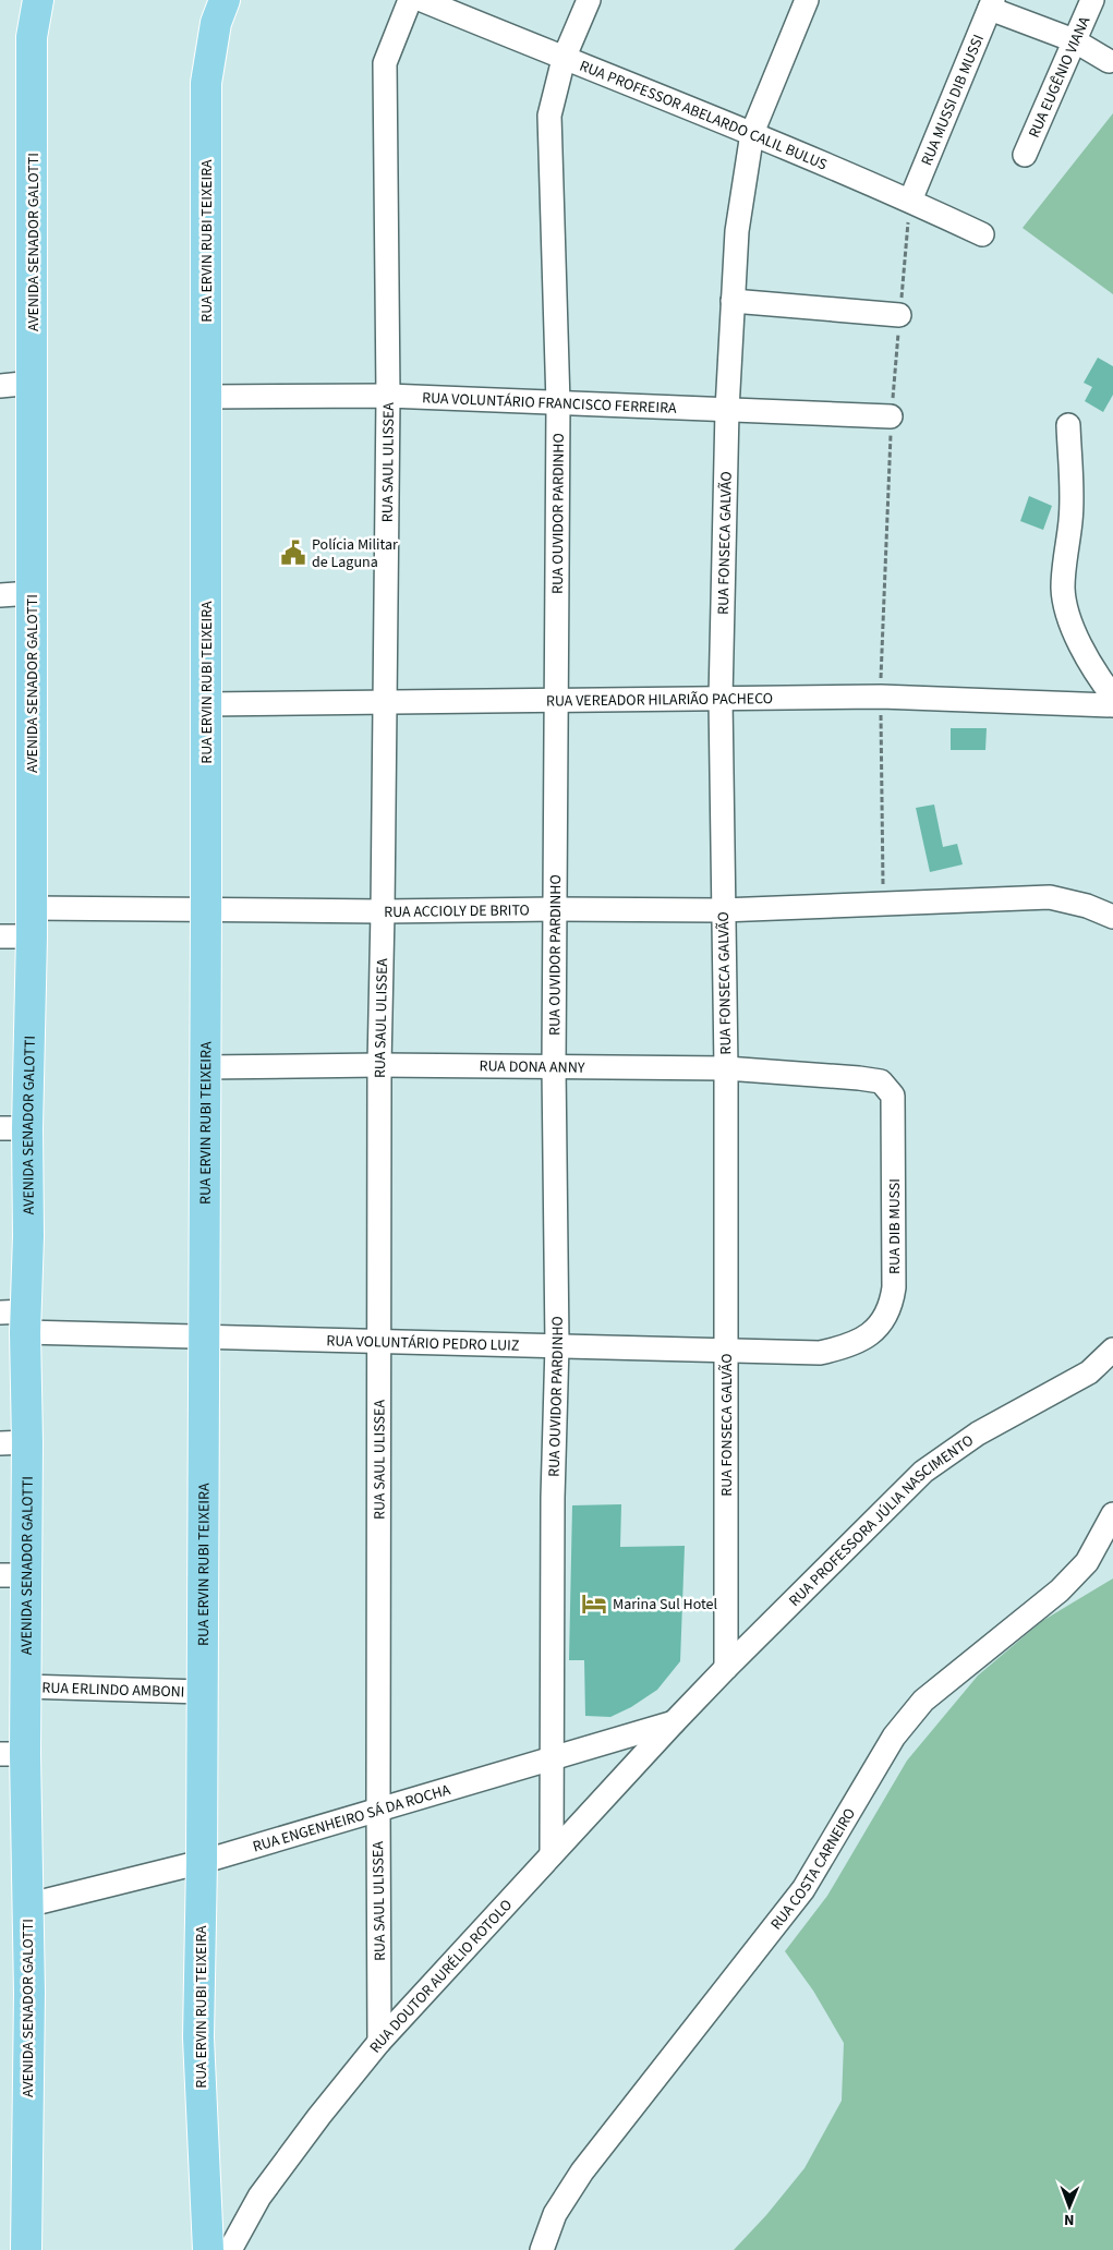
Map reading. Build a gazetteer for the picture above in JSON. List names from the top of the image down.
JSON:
{
  "streets": {
    "main road": ["RUA ERVIN RUBI TEIXEIRA", "AVENIDA SENADOR GALOTTI"],
    "street": [
      "RUA EUGÊNIO VIANA",
      "RUA MUSSI DIB MUSSI",
      "RUA PROFESSOR ABELARDO CALIL BULUS",
      "RUA VOLUNTÁRIO FRANCISCO FERREIRA",
      "RUA SAUL ULISSEA",
      "RUA OUVIDOR PARDINHO",
      "RUA FONSECA GALVÃO",
      "RUA VEREADOR HILARIÃO PACHECO",
      "RUA ACCIOLY DE BRITO",
      "RUA DONA ANNY",
      "RUA DIB MUSSI",
      "RUA VOLUNTÁRIO PEDRO LUIZ",
      "RUA PROFESSORA JÚLIA NASCIMENTO",
      "RUA ERLINDO AMBONI",
      "RUA ENGENHEIRO SÁ DA ROCHA",
      "RUA COSTA CARNEIRO",
      "RUA DOUTOR AURÉLIO ROTOLO"
    ]
  },
  "crossings": [
    ["RUA MUSSI DIB MUSSI", "RUA PROFESSOR ABELARDO CALIL BULUS"],
    ["RUA PROFESSOR ABELARDO CALIL BULUS", "RUA OUVIDOR PARDINHO"],
    ["RUA PROFESSOR ABELARDO CALIL BULUS", "RUA FONSECA GALVÃO"],
    ["RUA ERVIN RUBI TEIXEIRA", "RUA VOLUNTÁRIO FRANCISCO FERREIRA"],
    ["RUA ERVIN RUBI TEIXEIRA", "RUA VEREADOR HILARIÃO PACHECO"],
    ["RUA ERVIN RUBI TEIXEIRA", "RUA ACCIOLY DE BRITO"],
    ["RUA ERVIN RUBI TEIXEIRA", "RUA DONA ANNY"],
    ["RUA ERVIN RUBI TEIXEIRA", "RUA VOLUNTÁRIO PEDRO LUIZ"],
    ["RUA ERVIN RUBI TEIXEIRA", "RUA ERLINDO AMBONI"],
    ["RUA ERVIN RUBI TEIXEIRA", "RUA ENGENHEIRO SÁ DA ROCHA"],
    ["AVENIDA SENADOR GALOTTI", "RUA ACCIOLY DE BRITO"],
    ["AVENIDA SENADOR GALOTTI", "RUA VOLUNTÁRIO PEDRO LUIZ"],
    ["AVENIDA SENADOR GALOTTI", "RUA ERLINDO AMBONI"],
    ["AVENIDA SENADOR GALOTTI", "RUA ENGENHEIRO SÁ DA ROCHA"],
    ["RUA VOLUNTÁRIO FRANCISCO FERREIRA", "RUA SAUL ULISSEA"],
    ["RUA VOLUNTÁRIO FRANCISCO FERREIRA", "RUA OUVIDOR PARDINHO"],
    ["RUA VOLUNTÁRIO FRANCISCO FERREIRA", "RUA FONSECA GALVÃO"],
    ["RUA SAUL ULISSEA", "RUA VEREADOR HILARIÃO PACHECO"],
    ["RUA SAUL ULISSEA", "RUA ACCIOLY DE BRITO"],
    ["RUA SAUL ULISSEA", "RUA DONA ANNY"],
    ["RUA SAUL ULISSEA", "RUA VOLUNTÁRIO PEDRO LUIZ"],
    ["RUA SAUL ULISSEA", "RUA ENGENHEIRO SÁ DA ROCHA"],
    ["RUA SAUL ULISSEA", "RUA DOUTOR AURÉLIO ROTOLO"],
    ["RUA OUVIDOR PARDINHO", "RUA VEREADOR HILARIÃO PACHECO"],
    ["RUA OUVIDOR PARDINHO", "RUA ACCIOLY DE BRITO"],
    ["RUA OUVIDOR PARDINHO", "RUA DONA ANNY"],
    ["RUA OUVIDOR PARDINHO", "RUA VOLUNTÁRIO PEDRO LUIZ"],
    ["RUA OUVIDOR PARDINHO", "RUA ENGENHEIRO SÁ DA ROCHA"],
    ["RUA OUVIDOR PARDINHO", "RUA DOUTOR AURÉLIO ROTOLO"],
    ["RUA FONSECA GALVÃO", "RUA VEREADOR HILARIÃO PACHECO"],
    ["RUA FONSECA GALVÃO", "RUA ACCIOLY DE BRITO"],
    ["RUA FONSECA GALVÃO", "RUA DONA ANNY"],
    ["RUA FONSECA GALVÃO", "RUA VOLUNTÁRIO PEDRO LUIZ"],
    ["RUA FONSECA GALVÃO", "RUA PROFESSORA JÚLIA NASCIMENTO"],
    ["RUA DONA ANNY", "RUA DIB MUSSI"],
    ["RUA DIB MUSSI", "RUA VOLUNTÁRIO PEDRO LUIZ"],
    ["RUA PROFESSORA JÚLIA NASCIMENTO", "RUA ENGENHEIRO SÁ DA ROCHA"],
    ["RUA PROFESSORA JÚLIA NASCIMENTO", "RUA DOUTOR AURÉLIO ROTOLO"],
    ["RUA ENGENHEIRO SÁ DA ROCHA", "RUA DOUTOR AURÉLIO ROTOLO"]
  ],
  "places": {
    "public building": ["Polícia Militar de Laguna"],
    "hotel": ["Marina Sul Hotel"]
  },
  "north": "bottom"
}
